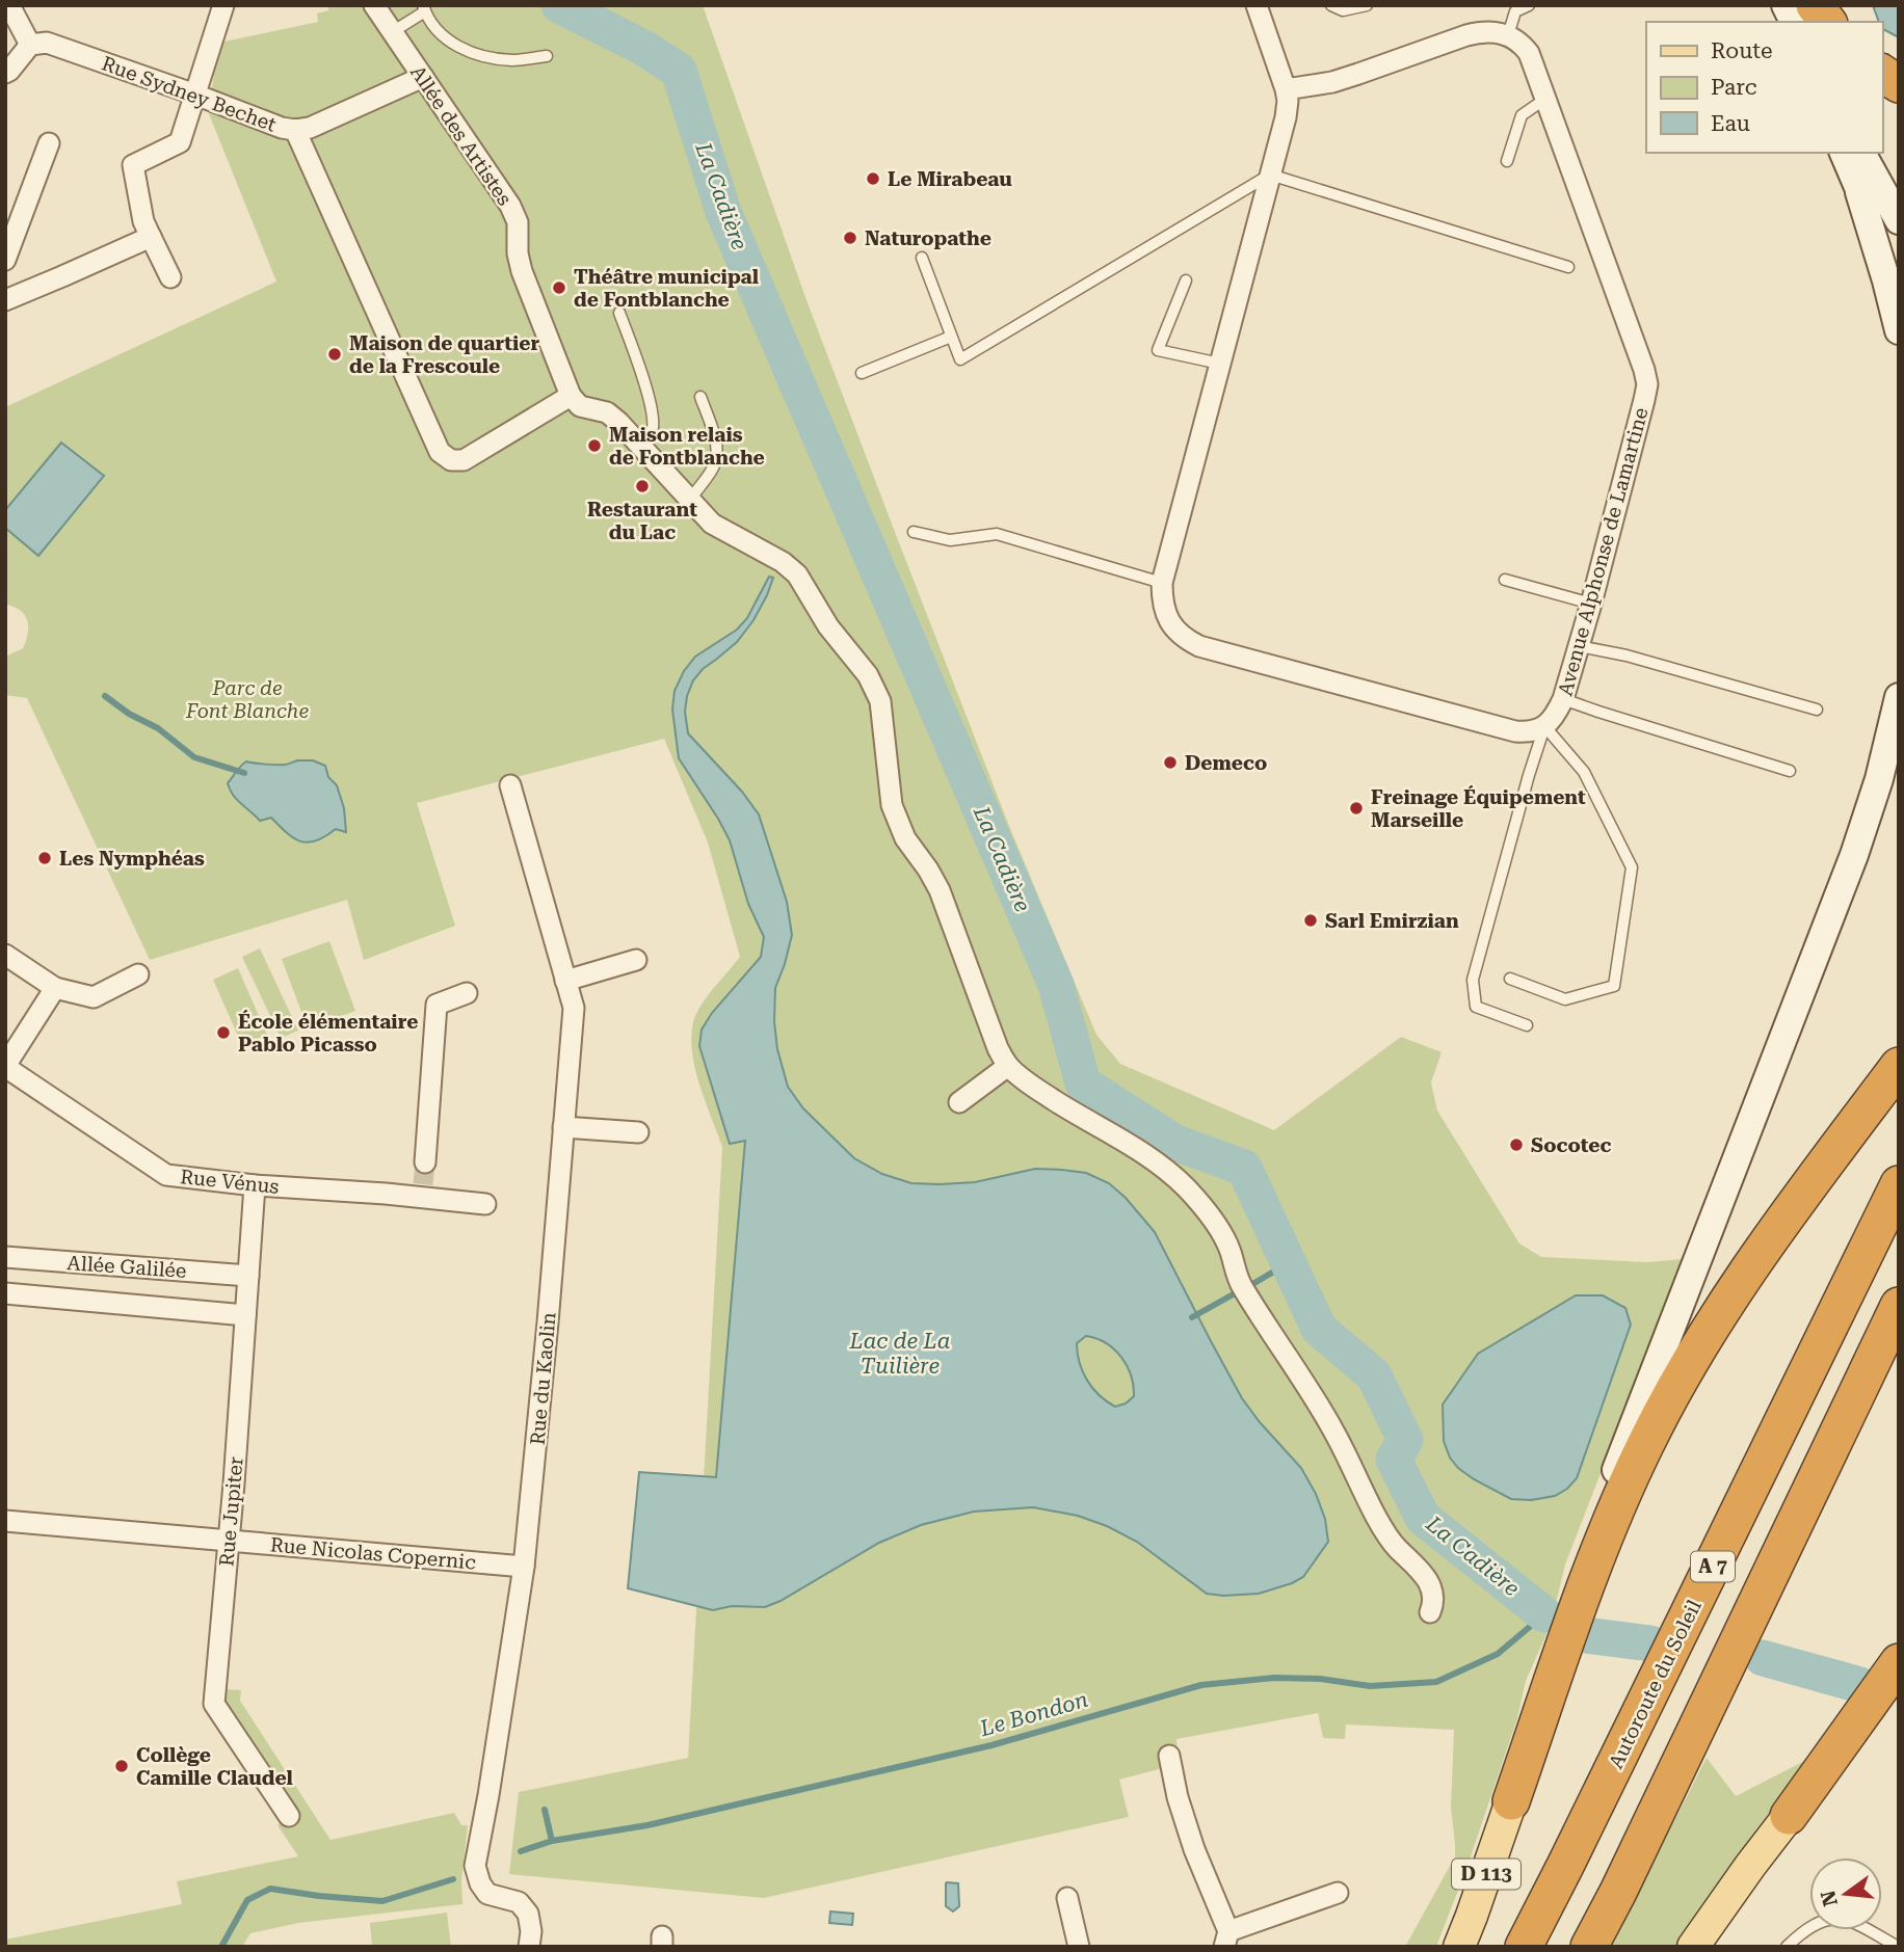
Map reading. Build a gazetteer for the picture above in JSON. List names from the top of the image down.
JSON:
{
  "streets": {
    "highway": ["A 7", "Autoroute du Soleil"],
    "main road": ["D 113"],
    "street": [
      "Rue Sydney Bechet",
      "Allée des Artistes",
      "Avenue Alphonse de Lamartine",
      "Rue Vénus",
      "Allée Galilée",
      "Rue du Kaolin",
      "Rue Jupiter",
      "Rue Nicolas Copernic"
    ]
  },
  "crossings": [
    ["Rue Sydney Bechet", "Allée des Artistes"],
    ["Rue Vénus", "Rue Jupiter"],
    ["Allée Galilée", "Rue Jupiter"],
    ["Rue du Kaolin", "Rue Nicolas Copernic"],
    ["Rue Jupiter", "Rue Nicolas Copernic"]
  ],
  "water": ["La Cadière", "Lac de La Tuilière", "Le Bondon"],
  "parks": ["Parc de Font Blanche"],
  "places": [
    "Le Mirabeau",
    "Naturopathe",
    "Théâtre municipal de Fontblanche",
    "Maison de quartier de la Frescoule",
    "Maison relais de Fontblanche",
    "Restaurant du Lac",
    "Demeco",
    "Freinage Équipement Marseille",
    "Les Nymphéas",
    "Sarl Emirzian",
    "École élémentaire Pablo Picasso",
    "Socotec",
    "Collège Camille Claudel"
  ],
  "legend": ["Route", "Parc", "Eau"],
  "north": "left"
}
